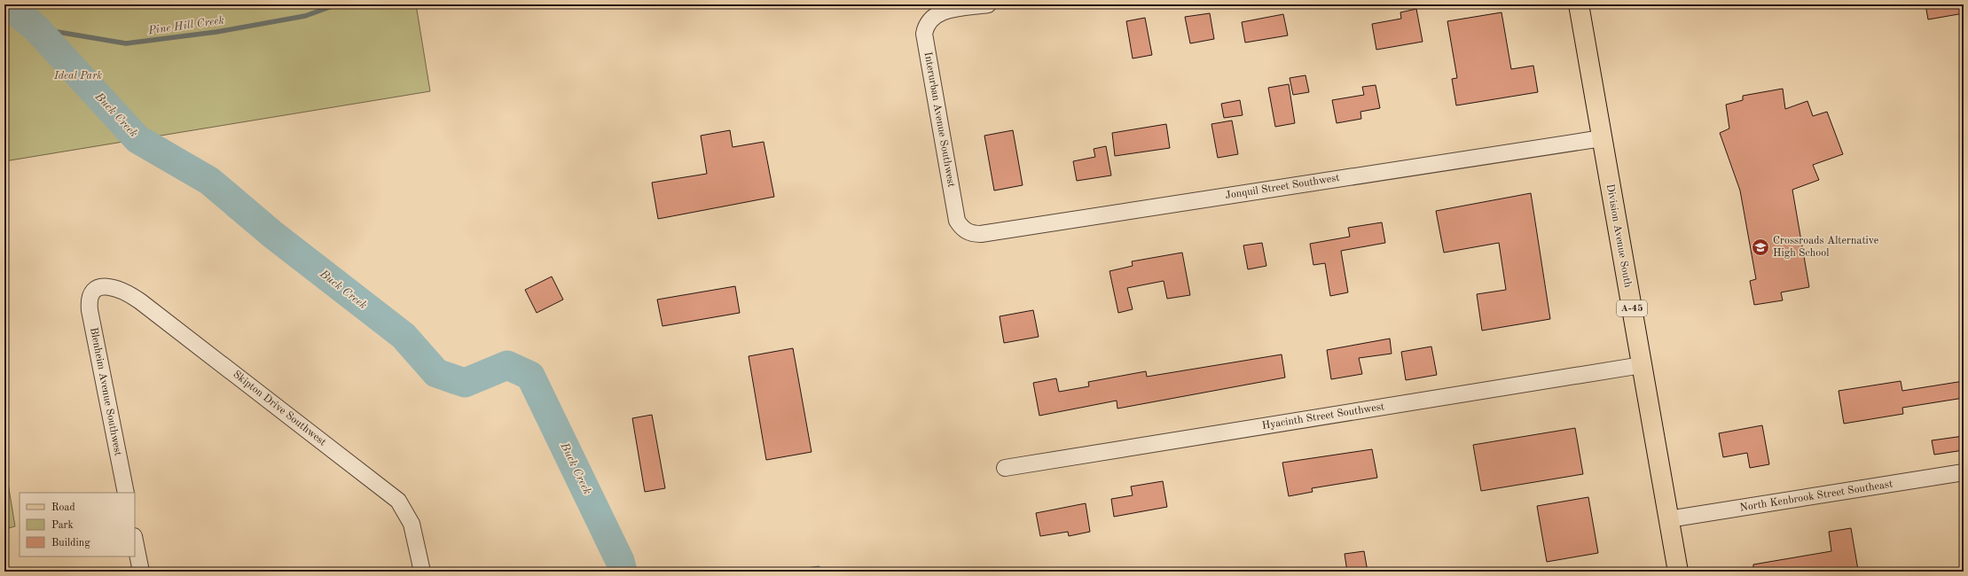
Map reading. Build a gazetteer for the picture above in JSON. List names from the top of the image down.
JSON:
{
  "streets": {
    "main road": ["Division Avenue South", "A-45"],
    "street": [
      "Interurban Avenue Southwest",
      "Jonquil Street Southwest",
      "Blenheim Avenue Southwest",
      "Skipton Drive Southwest",
      "Hyacinth Street Southwest",
      "North Kenbrook Street Southeast"
    ]
  },
  "crossings": [
    ["Interurban Avenue Southwest", "Jonquil Street Southwest"],
    ["Jonquil Street Southwest", "Division Avenue South"],
    ["Division Avenue South", "Hyacinth Street Southwest"],
    ["Division Avenue South", "North Kenbrook Street Southeast"],
    ["Blenheim Avenue Southwest", "Skipton Drive Southwest"]
  ],
  "water": ["Pine Hill Creek", "Buck Creek"],
  "parks": ["Ideal Park"],
  "places": {
    "school or university": ["Crossroads Alternative High School"]
  },
  "legend": ["Road", "Park", "Building"]
}
